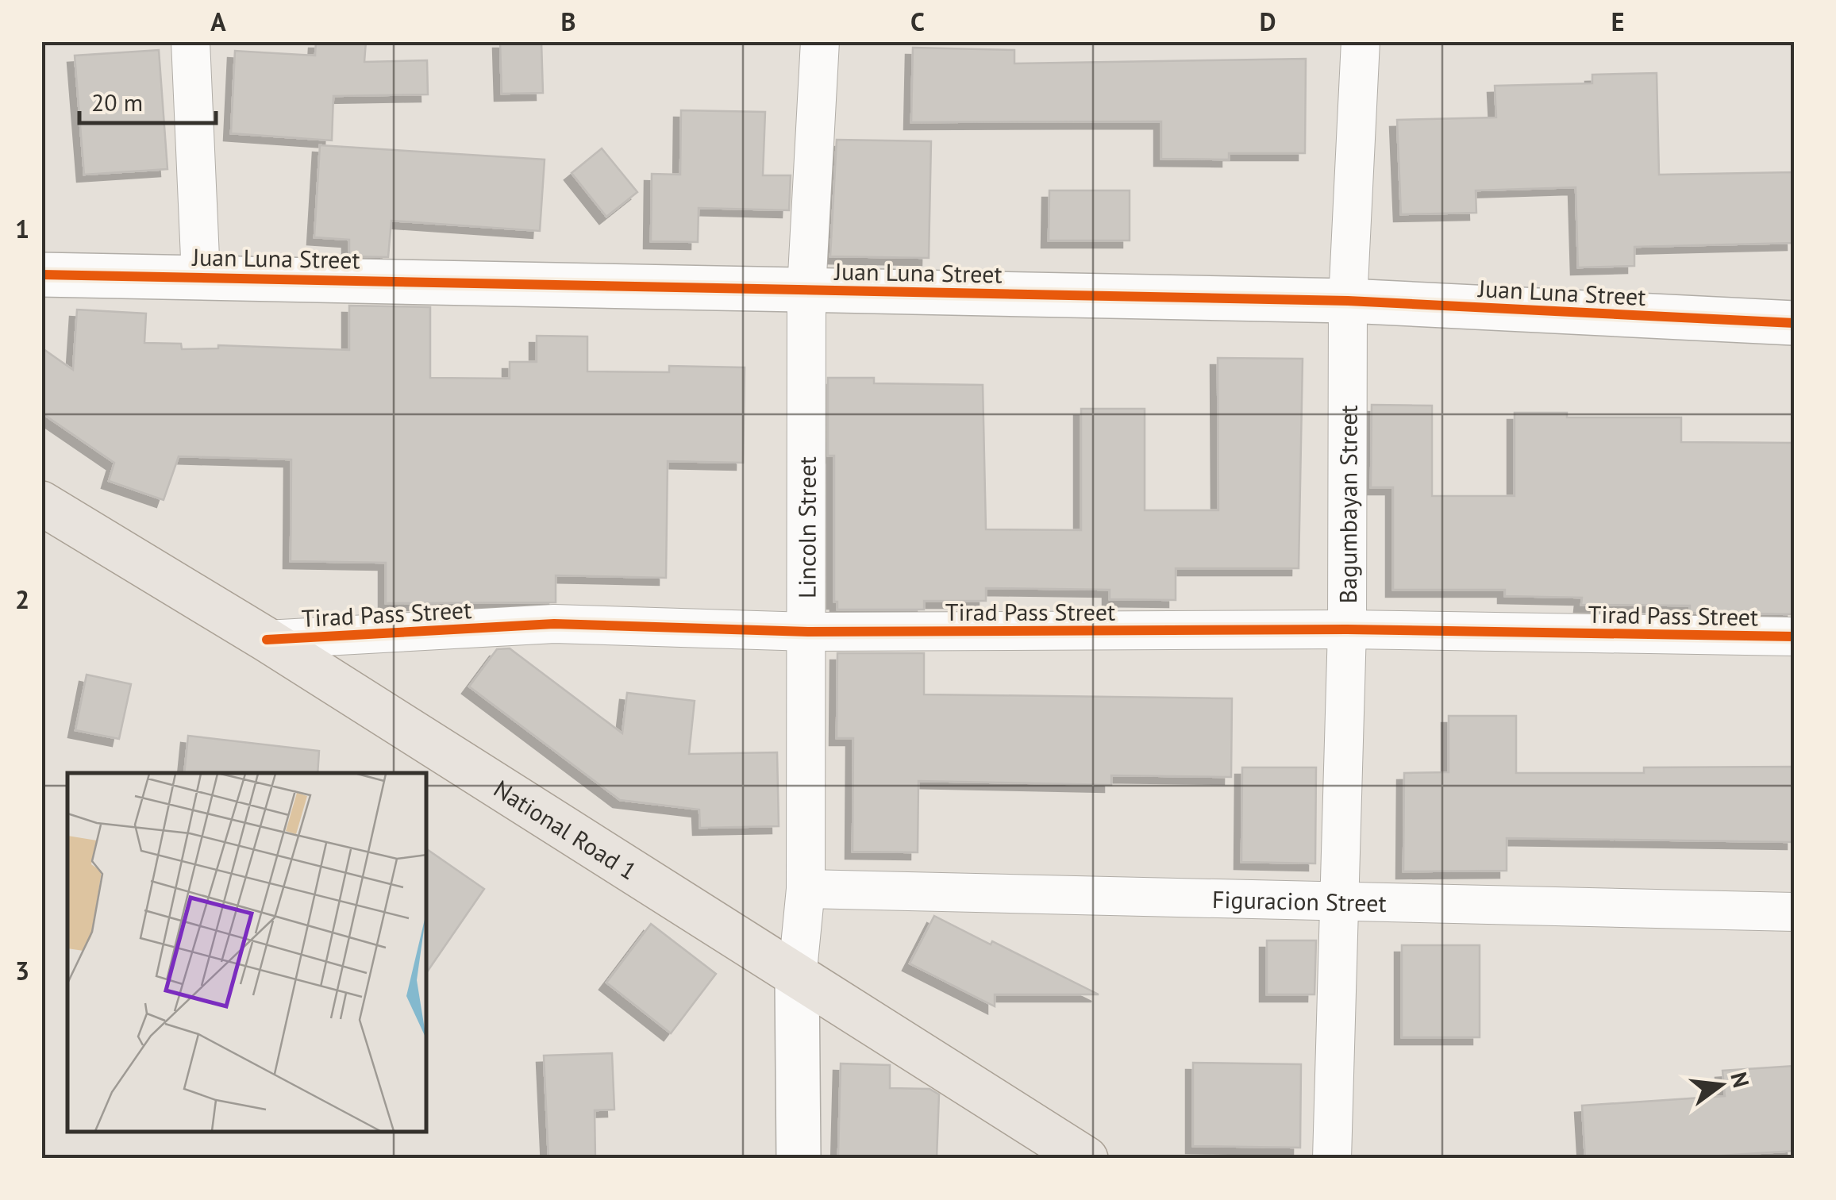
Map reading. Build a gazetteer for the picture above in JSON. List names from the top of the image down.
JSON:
{
  "streets": {
    "main road": ["National Road 1"],
    "street": [
      "Juan Luna Street",
      "Bagumbayan Street",
      "Lincoln Street",
      "Tirad Pass Street",
      "Figuracion Street"
    ]
  },
  "crossings": [
    ["Juan Luna Street", "Bagumbayan Street"],
    ["Juan Luna Street", "Lincoln Street"],
    ["Bagumbayan Street", "Tirad Pass Street"],
    ["Bagumbayan Street", "Figuracion Street"],
    ["Lincoln Street", "Tirad Pass Street"],
    ["Lincoln Street", "National Road 1"],
    ["Lincoln Street", "Figuracion Street"],
    ["Tirad Pass Street", "National Road 1"]
  ],
  "scale_bar": "20 m",
  "north": "right",
  "grid": {
    "columns": [
      "A",
      "B",
      "C",
      "D",
      "E"
    ],
    "rows": ["1", "2", "3"]
  }
}
